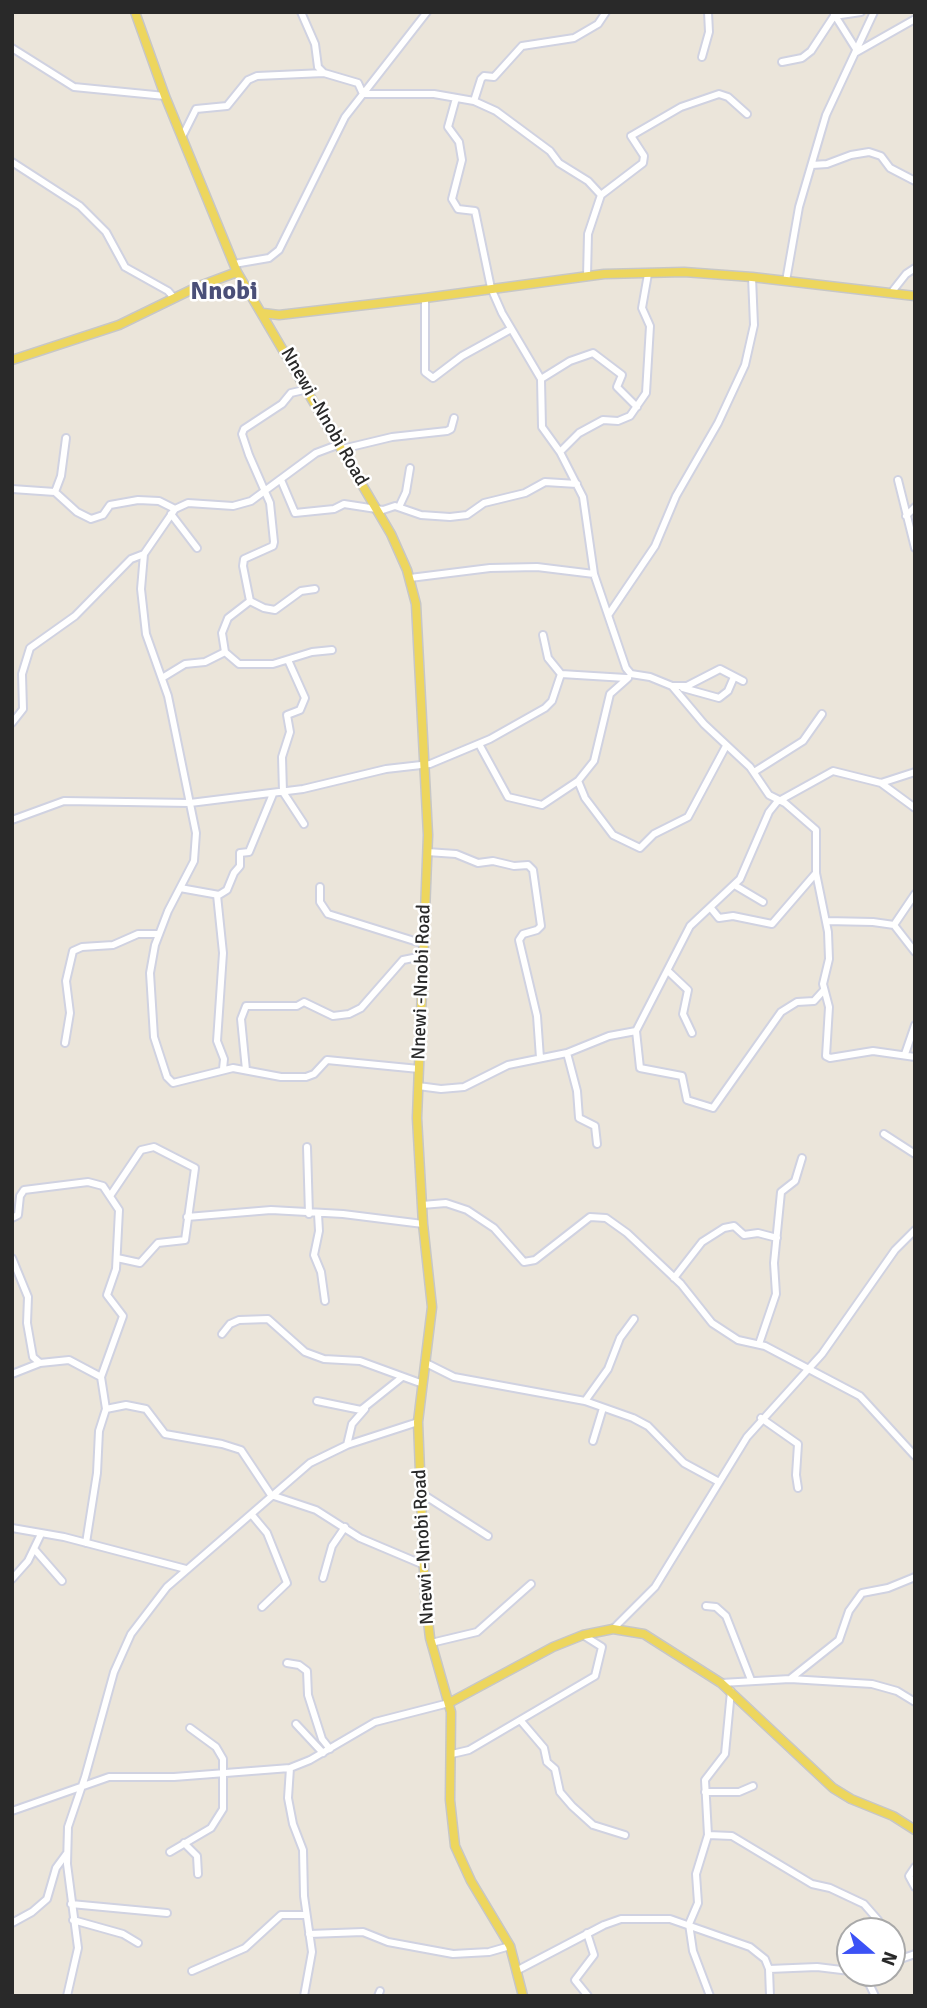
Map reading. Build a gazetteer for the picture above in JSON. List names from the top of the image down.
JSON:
{
  "streets": {
    "main road": ["Nnewi -Nnobi Road"]
  },
  "districts": ["Nnobi"],
  "north": "right"
}
